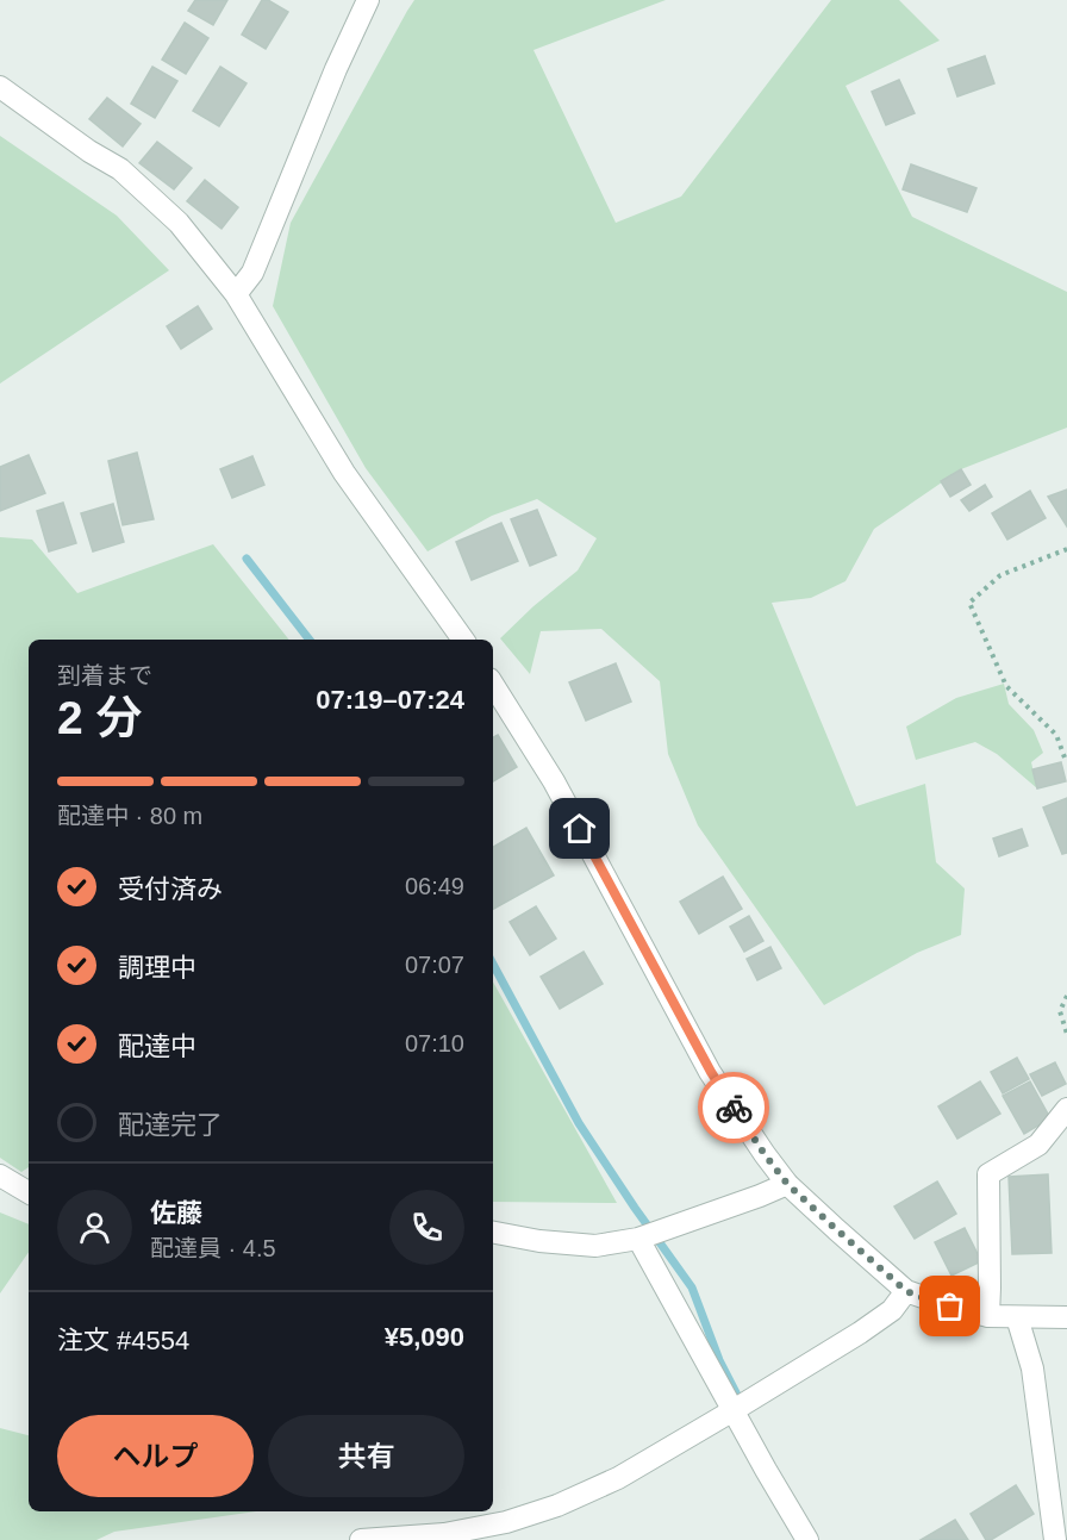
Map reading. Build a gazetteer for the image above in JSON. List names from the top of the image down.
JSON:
{
  "page": {
    "heading": ["2 分", "到着まで", "07:19–07:24"],
    "panel": [
      "佐藤",
      "配達員 · 4.5",
      "注文 #4554",
      "¥5,090"
    ],
    "bar": "配達中 · 80 m",
    "list": [
      ["受付済み", "06:49"],
      ["調理中", "07:07"],
      ["配達中", "07:10"],
      "配達完了"
    ],
    "buttons": ["ヘルプ", "共有"]
  }
}
